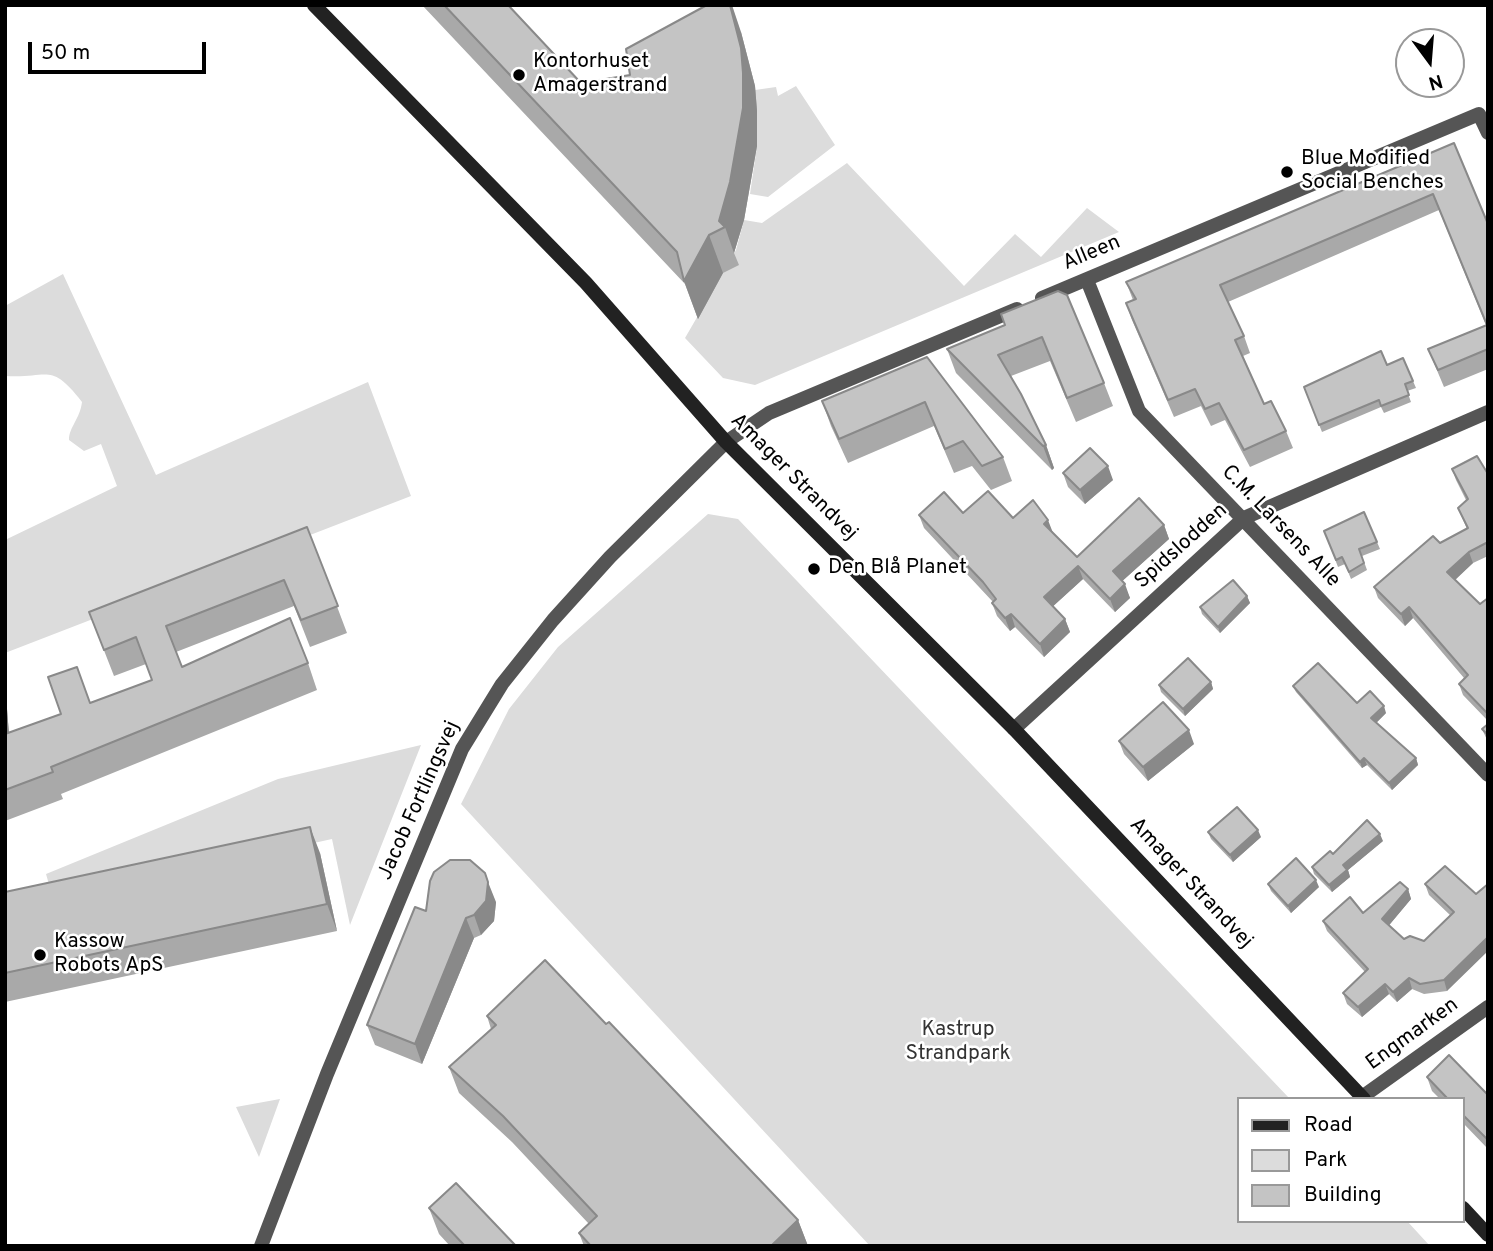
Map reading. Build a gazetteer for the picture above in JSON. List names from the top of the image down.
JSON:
{
  "streets": {
    "street": [
      "Alleen",
      "Amager Strandvej",
      "C.M. Larsens Alle",
      "Spidslodden",
      "Jacob Fortlingsvej",
      "Engmarken"
    ]
  },
  "crossings": [
    ["Alleen", "Amager Strandvej"],
    ["Alleen", "C.M. Larsens Alle"],
    ["Alleen", "Jacob Fortlingsvej"],
    ["Amager Strandvej", "Spidslodden"],
    ["Amager Strandvej", "Jacob Fortlingsvej"],
    ["C.M. Larsens Alle", "Spidslodden"]
  ],
  "parks": ["Kastrup Strandpark"],
  "places": [
    "Kontorhuset Amagerstrand",
    "Blue Modified Social Benches",
    "Den Blå Planet",
    "Kassow Robots ApS"
  ],
  "legend": ["Road", "Park", "Building"],
  "scale_bar": "50 m",
  "north": "bottom"
}
